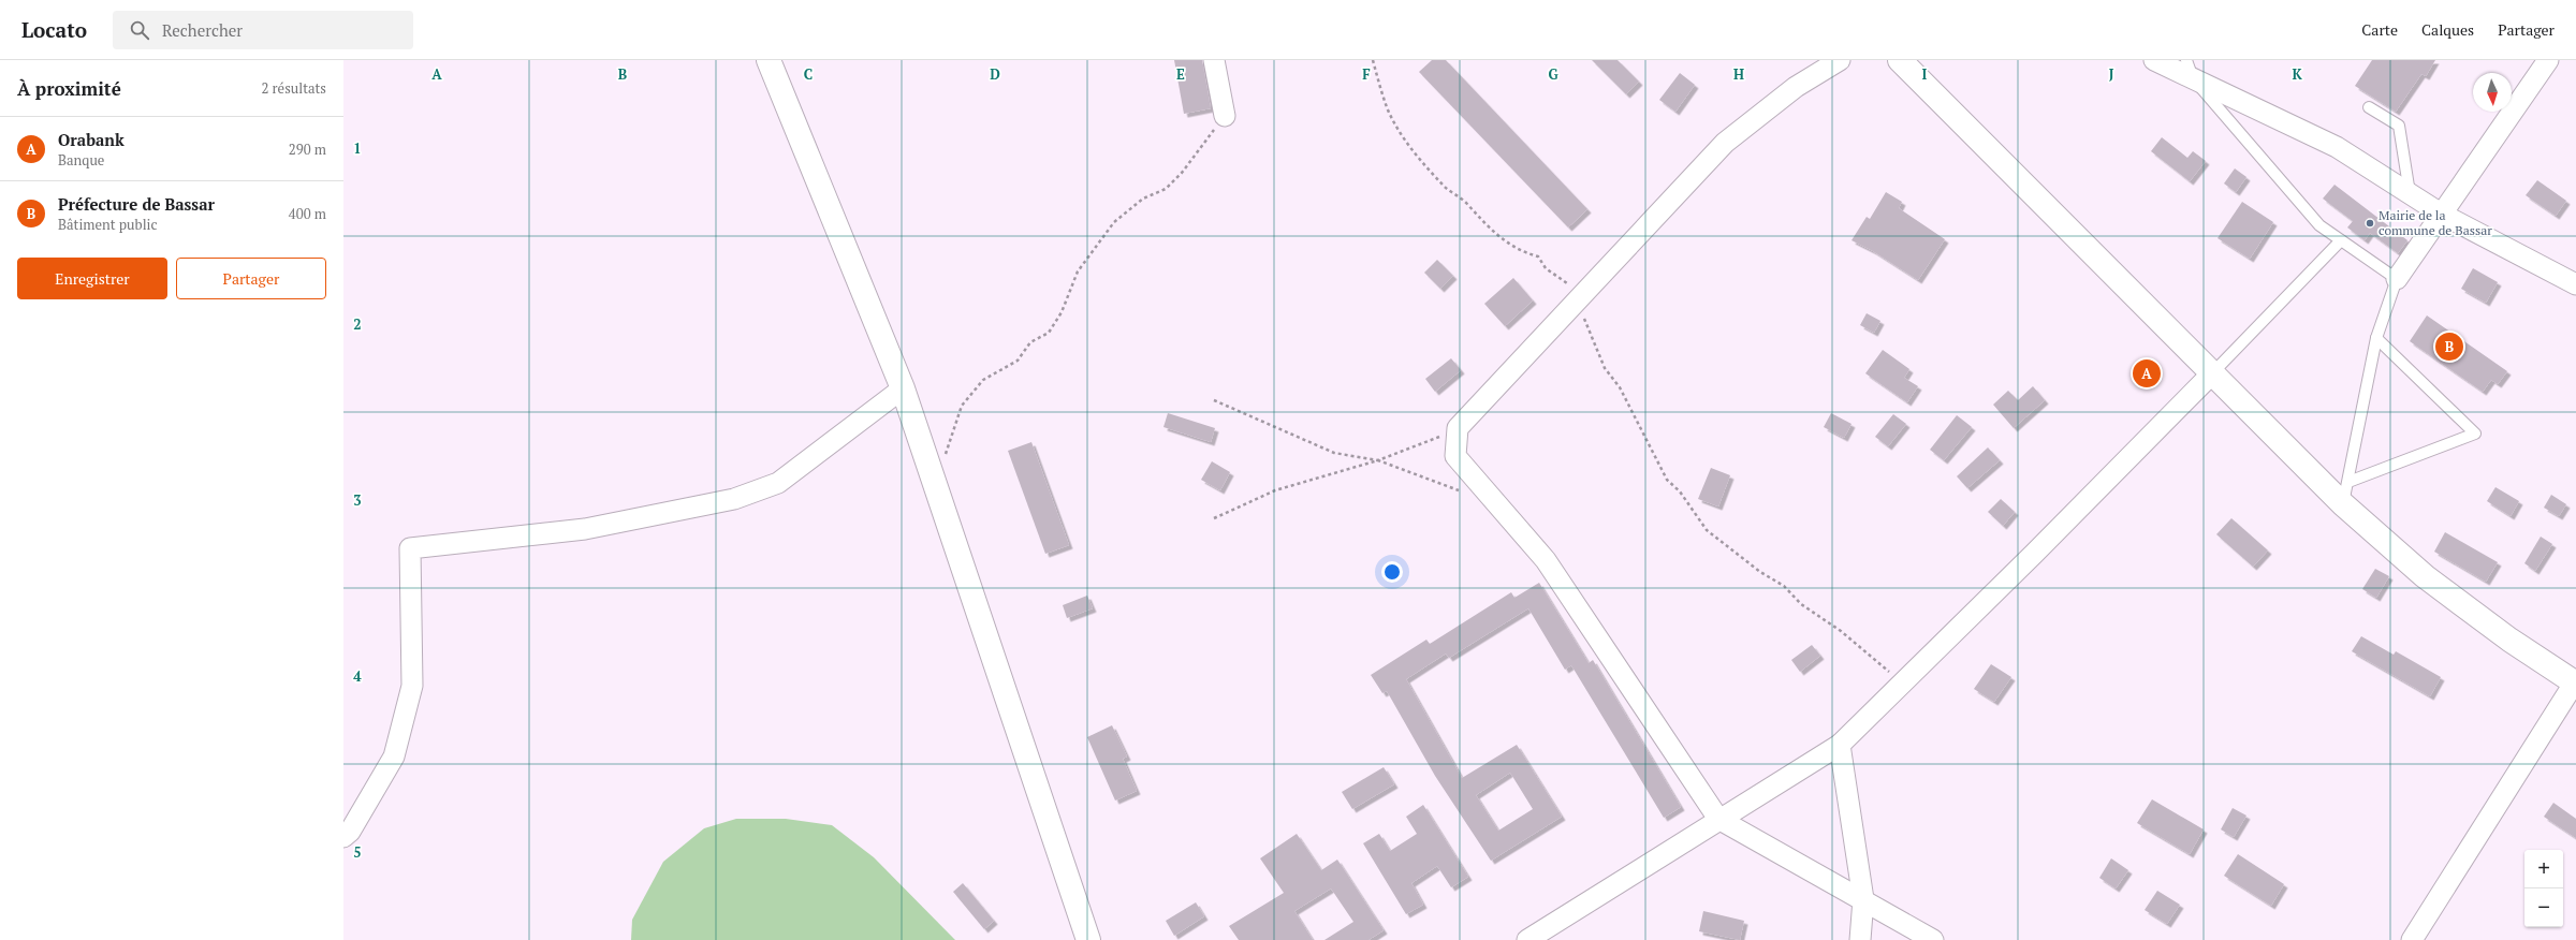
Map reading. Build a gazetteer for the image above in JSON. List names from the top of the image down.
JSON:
{
  "places": ["Mairie de la commune de Bassar"],
  "north": "bottom",
  "page": {
    "header": "Locato",
    "search": "Rechercher",
    "nav": ["Carte", "Calques", "Partager"],
    "heading": ["À proximité", "2 résultats"],
    "list": [
      {
        "mark": "A",
        "name": "Orabank",
        "note": "Banque",
        "value": "290 m"
      },
      {
        "mark": "B",
        "name": "Préfecture de Bassar",
        "note": "Bâtiment public",
        "value": "400 m"
      }
    ],
    "buttons": ["Enregistrer", "Partager"],
    "pins": ["B", "A"],
    "map_buttons": ["+", "−"]
  },
  "grid": {
    "columns": [
      "A",
      "B",
      "C",
      "D",
      "E",
      "F",
      "G",
      "H",
      "I",
      "J",
      "K"
    ],
    "rows": [
      "1",
      "2",
      "3",
      "4",
      "5"
    ]
  }
}
